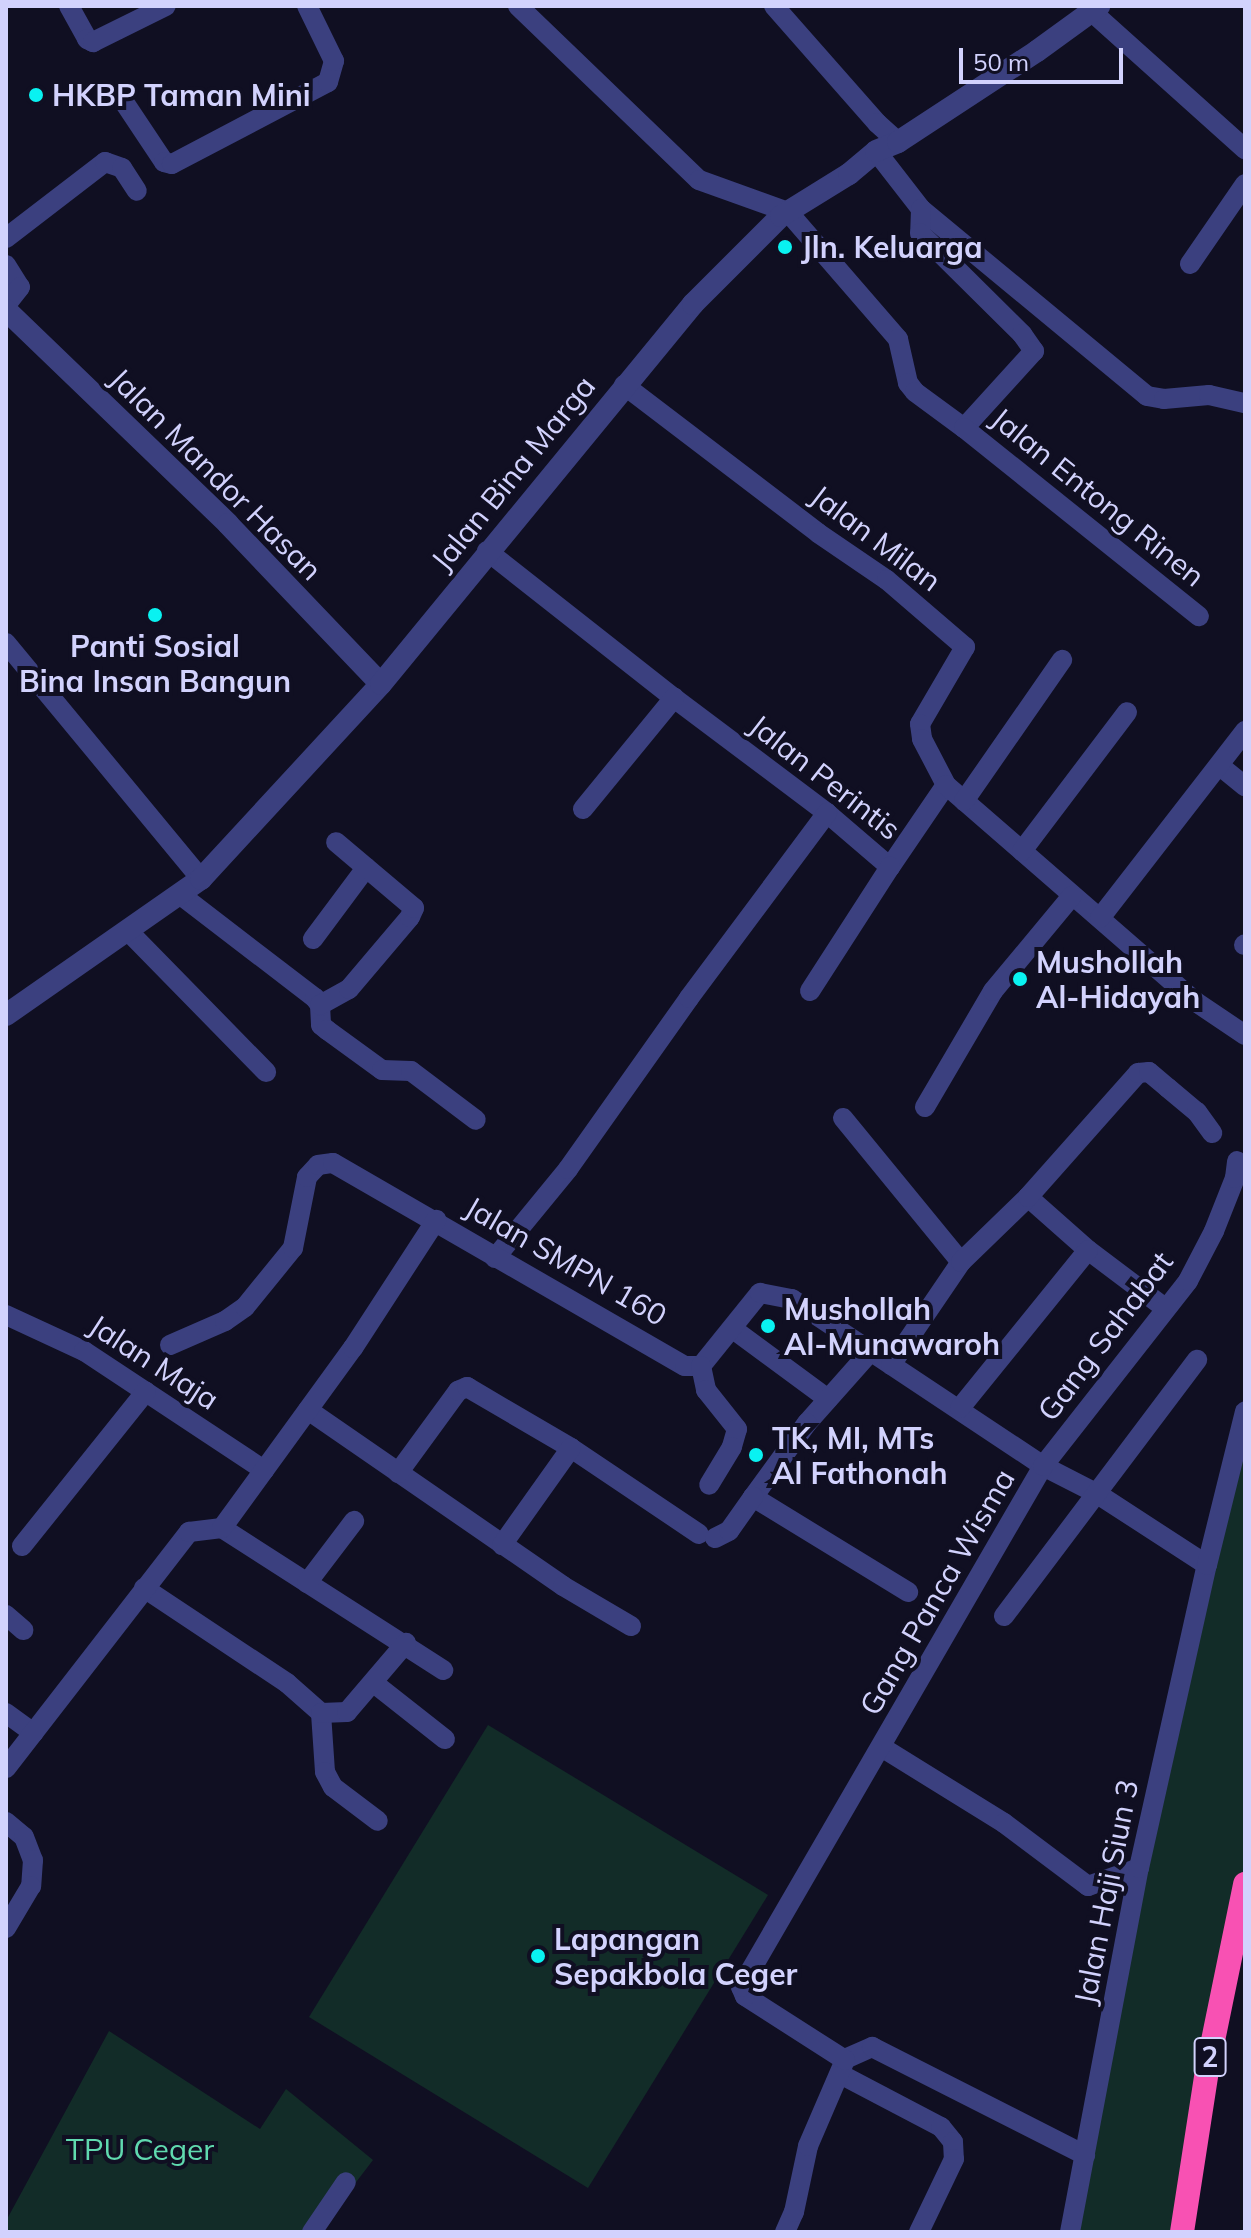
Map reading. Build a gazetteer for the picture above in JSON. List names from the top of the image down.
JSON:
{
  "streets": {
    "highway": ["2"],
    "street": [
      "Jalan Bina Marga",
      "Jalan Mandor Hasan",
      "Jalan Entong Rinen",
      "Jalan Milan",
      "Jalan Perintis",
      "Jalan SMPN 160",
      "Gang Sahabat",
      "Jalan Maja",
      "Gang Panca Wisma",
      "Jalan Haji Siun 3"
    ]
  },
  "crossings": [
    ["Jalan Bina Marga", "Jalan Mandor Hasan"],
    ["Jalan Bina Marga", "Jalan Entong Rinen"],
    ["Jalan Bina Marga", "Jalan Milan"],
    ["Jalan Bina Marga", "Jalan Perintis"],
    ["Jalan Milan", "Jalan Perintis"],
    ["Jalan SMPN 160", "Jalan Maja"],
    ["Gang Sahabat", "Gang Panca Wisma"]
  ],
  "parks": ["TPU Ceger"],
  "places": [
    "HKBP Taman Mini",
    "Jln. Keluarga",
    "Panti Sosial Bina Insan Bangun",
    "Mushollah Al-Hidayah",
    "Mushollah Al-Munawaroh",
    "TK, MI, MTs Al Fathonah",
    "Lapangan Sepakbola Ceger"
  ],
  "scale_bar": "50 m"
}
